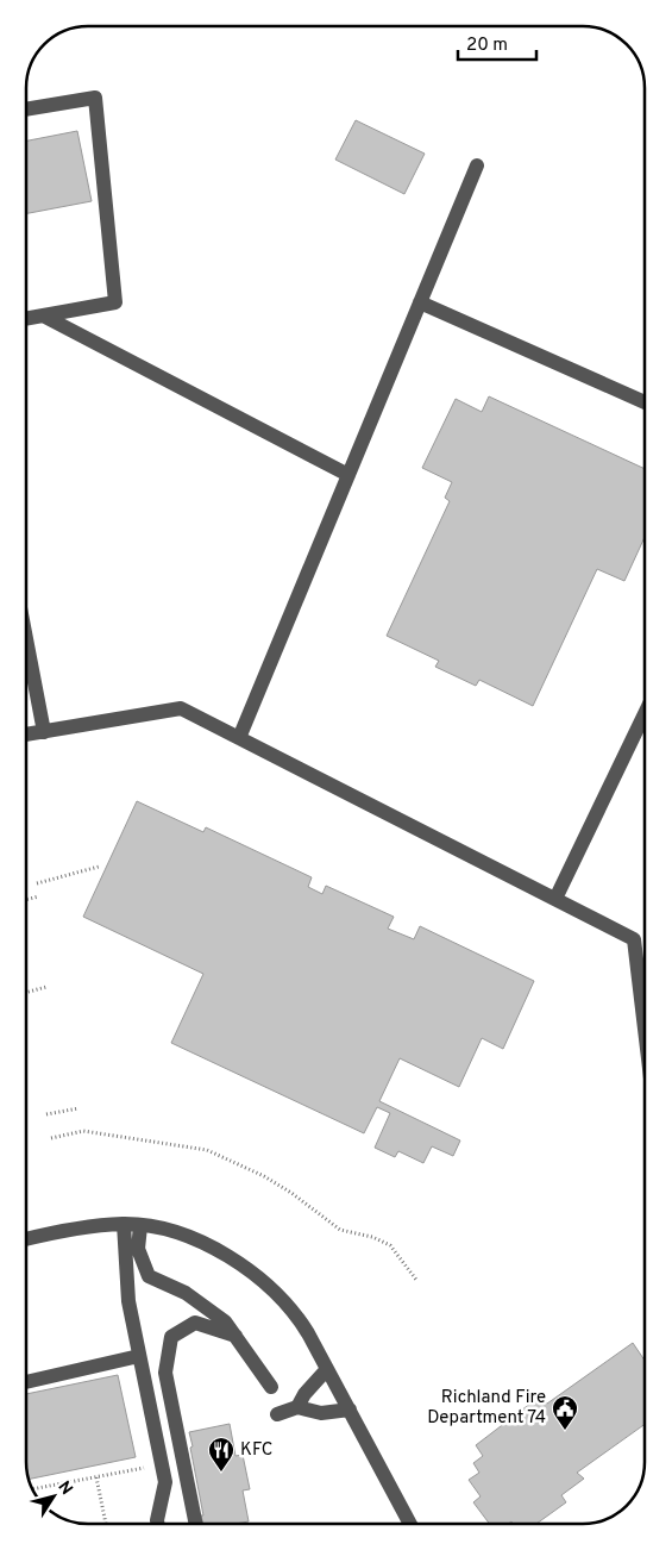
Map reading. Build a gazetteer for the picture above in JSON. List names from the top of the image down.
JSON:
{
  "places": {
    "public building": ["Richland Fire Department 74"],
    "restaurant": ["KFC"]
  },
  "scale_bar": "20 m",
  "north": "top right"
}
